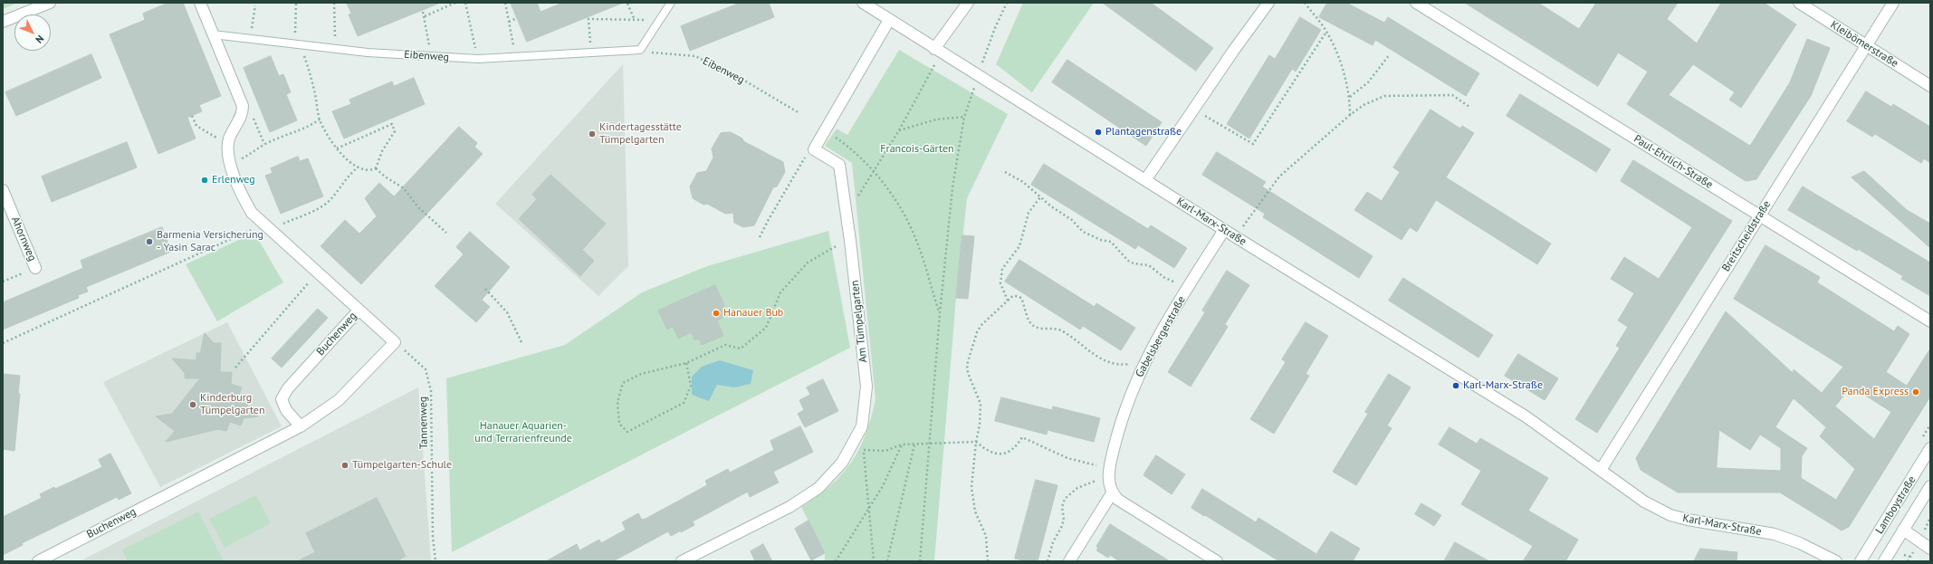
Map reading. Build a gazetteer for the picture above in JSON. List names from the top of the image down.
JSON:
{
  "streets": {
    "street": [
      "Kleibömerstraße",
      "Paul-Ehrlich-Straße",
      "Karl-Marx-Straße",
      "Breitscheidstraße",
      "Ahornweg",
      "Am Tümpelgarten",
      "Buchenweg",
      "Gabelsbergerstraße",
      "Lamboystraße"
    ],
    "lane": ["Eibenweg"],
    "path": ["Tannenweg"]
  },
  "crossings": [
    ["Kleibömerstraße", "Breitscheidstraße"],
    ["Paul-Ehrlich-Straße", "Breitscheidstraße"],
    ["Karl-Marx-Straße", "Breitscheidstraße"],
    ["Karl-Marx-Straße", "Am Tümpelgarten"],
    ["Karl-Marx-Straße", "Gabelsbergerstraße"],
    ["Buchenweg", "Tannenweg"]
  ],
  "parks": ["Francois-Gärten", "Hanauer Aquarien- und Terrarienfreunde"],
  "places": [
    "Plantagenstraße",
    "Kindertagesstätte Tümpelgarten",
    "Erlenweg",
    "Barmenia Versicherung - Yasin Sarac",
    "Hanauer Bub",
    "Karl-Marx-Straße",
    "Panda Express",
    "Kinderburg Tümpelgarten",
    "Tümpelgarten-Schule"
  ],
  "north": "bottom right"
}
